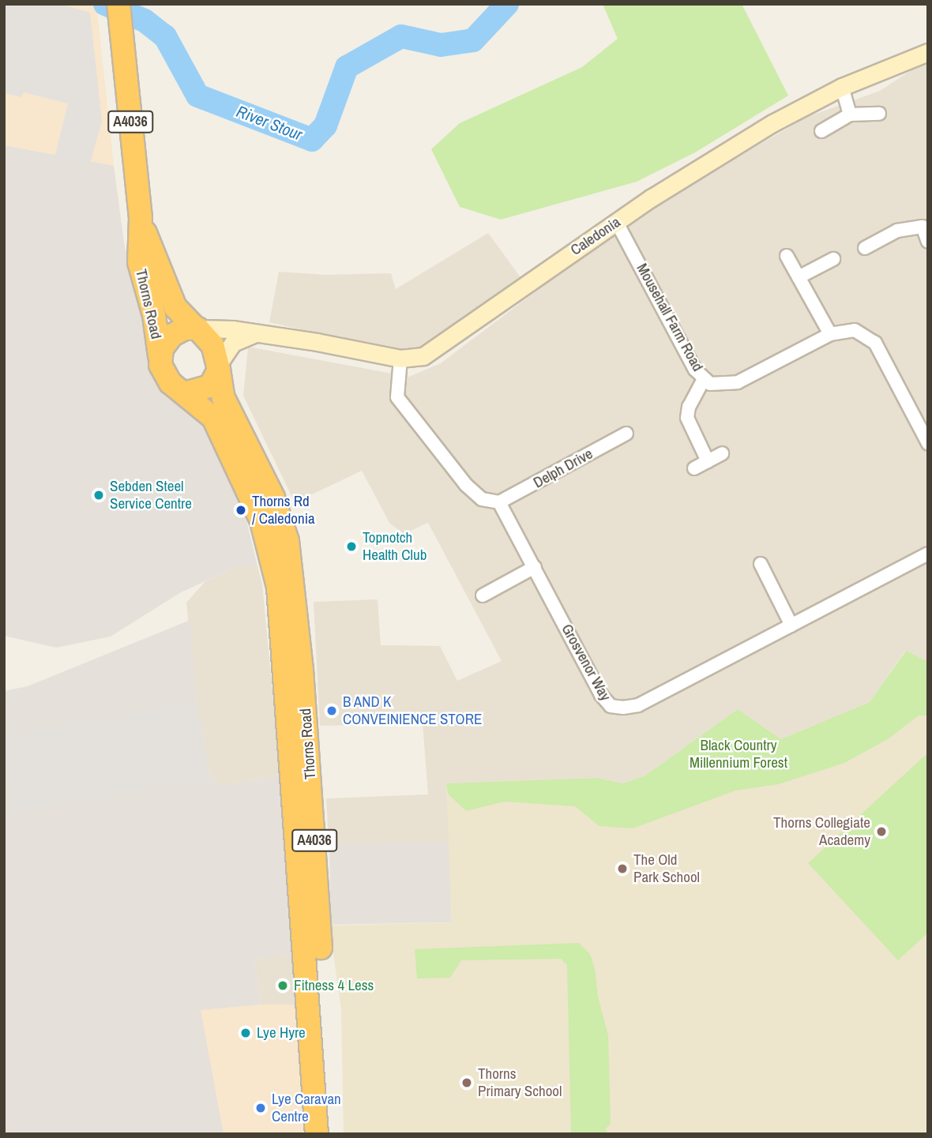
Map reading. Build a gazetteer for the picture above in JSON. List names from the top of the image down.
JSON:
{
  "streets": {
    "highway": ["A4036", "Thorns Road"],
    "street": [
      "Caledonia",
      "Mousehall Farm Road",
      "Delph Drive",
      "Grosvenor Way"
    ]
  },
  "crossings": [
    ["A4036", "Caledonia"],
    ["A4036", "Thorns Road"],
    ["Caledonia", "Thorns Road"],
    ["Caledonia", "Mousehall Farm Road"],
    ["Delph Drive", "Grosvenor Way"]
  ],
  "water": ["River Stour"],
  "parks": ["Black Country Millennium Forest"],
  "places": [
    "Sebden Steel Service Centre",
    "Thorns Rd / Caledonia",
    "Topnotch Health Club",
    "B AND K CONVEINIENCE STORE",
    "Thorns Collegiate Academy",
    "The Old Park School",
    "Fitness 4 Less",
    "Lye Hyre",
    "Thorns Primary School",
    "Lye Caravan Centre"
  ]
}
